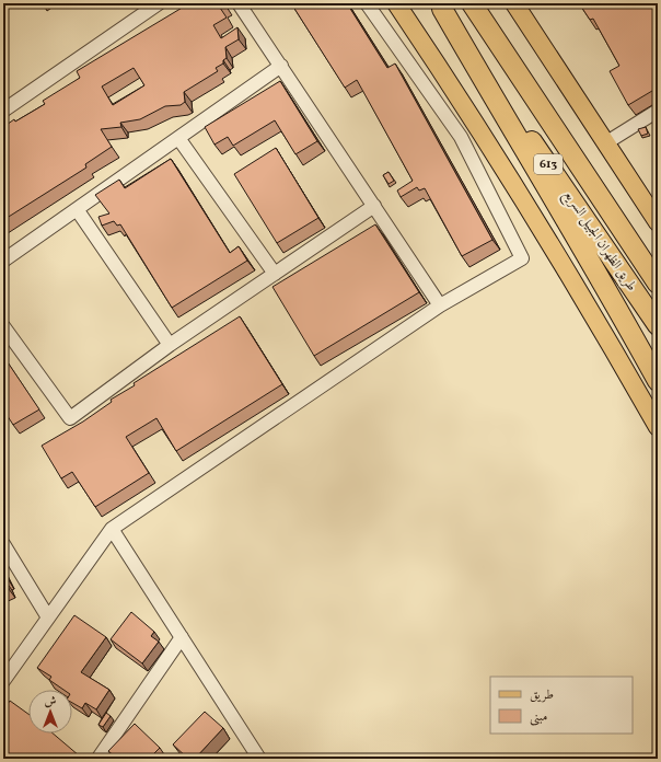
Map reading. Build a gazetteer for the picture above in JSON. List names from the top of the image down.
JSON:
{
  "streets": {
    "highway": ["613", "طريق الظهران الجبيل السريع"]
  },
  "legend": ["طريق", "مبنى"],
  "north": "top"
}
